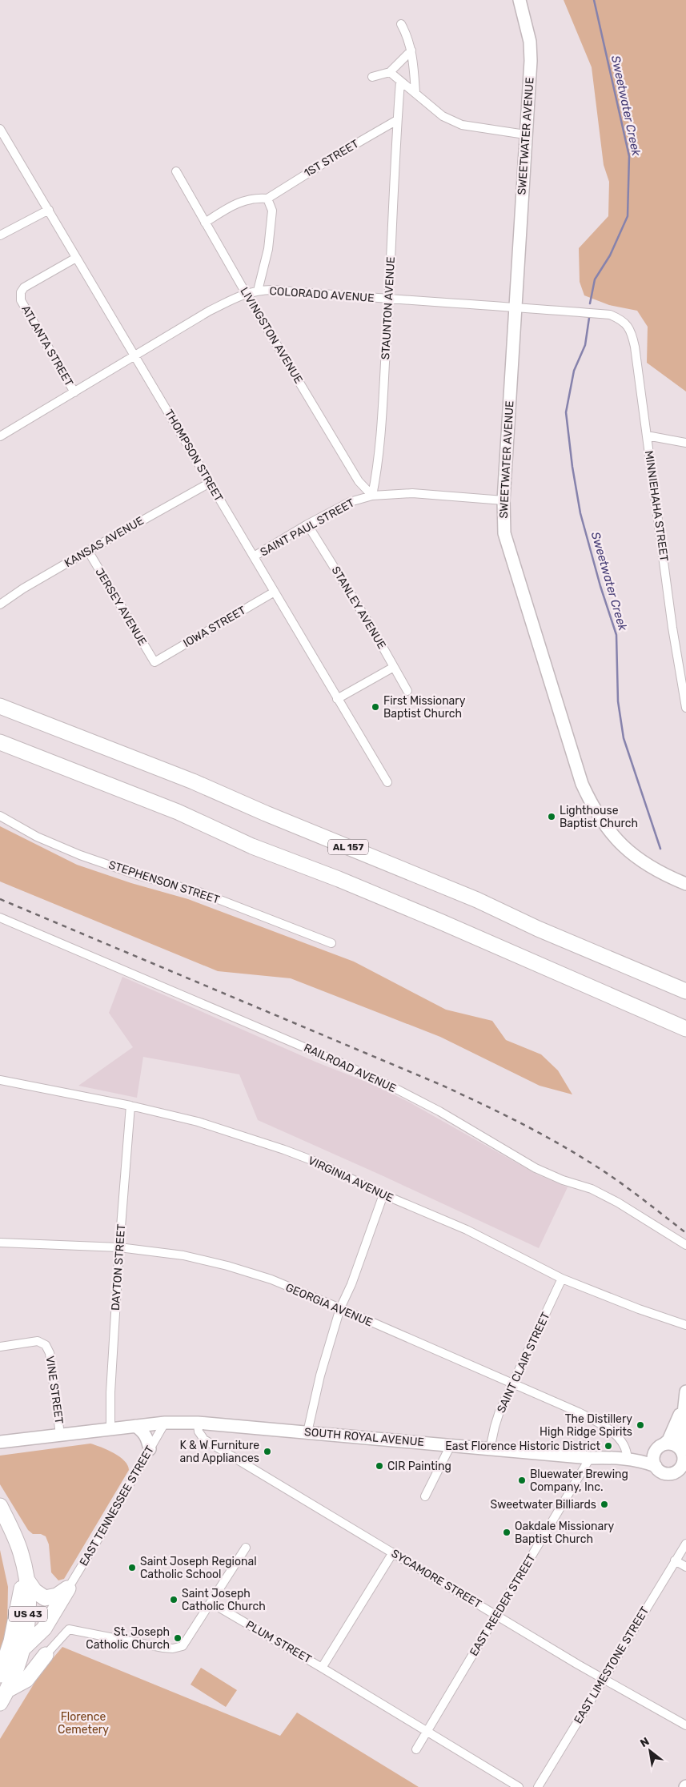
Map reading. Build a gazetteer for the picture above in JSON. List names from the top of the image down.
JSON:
{
  "streets": {
    "highway": ["AL 157", "US 43"],
    "street": [
      "SWEETWATER AVENUE",
      "1ST STREET",
      "COLORADO AVENUE",
      "STAUNTON AVENUE",
      "LIVINGSTON AVENUE",
      "ATLANTA STREET",
      "THOMPSON STREET",
      "MINNIEHAHA STREET",
      "SAINT PAUL STREET",
      "KANSAS AVENUE",
      "JERSEY AVENUE",
      "STANLEY AVENUE",
      "IOWA STREET",
      "STEPHENSON STREET",
      "RAILROAD AVENUE",
      "VIRGINIA AVENUE",
      "DAYTON STREET",
      "GEORGIA AVENUE",
      "SAINT CLAIR STREET",
      "VINE STREET",
      "SOUTH ROYAL AVENUE",
      "EAST TENNESSEE STREET",
      "SYCAMORE STREET",
      "EAST REEDER STREET",
      "PLUM STREET",
      "EAST LIMESTONE STREET"
    ]
  },
  "crossings": [
    ["SWEETWATER AVENUE", "COLORADO AVENUE"],
    ["SWEETWATER AVENUE", "SAINT PAUL STREET"],
    ["1ST STREET", "STAUNTON AVENUE"],
    ["COLORADO AVENUE", "STAUNTON AVENUE"],
    ["COLORADO AVENUE", "LIVINGSTON AVENUE"],
    ["COLORADO AVENUE", "ATLANTA STREET"],
    ["COLORADO AVENUE", "THOMPSON STREET"],
    ["COLORADO AVENUE", "MINNIEHAHA STREET"],
    ["STAUNTON AVENUE", "LIVINGSTON AVENUE"],
    ["STAUNTON AVENUE", "SAINT PAUL STREET"],
    ["LIVINGSTON AVENUE", "SAINT PAUL STREET"],
    ["ATLANTA STREET", "THOMPSON STREET"],
    ["THOMPSON STREET", "SAINT PAUL STREET"],
    ["THOMPSON STREET", "KANSAS AVENUE"],
    ["THOMPSON STREET", "IOWA STREET"],
    ["SAINT PAUL STREET", "STANLEY AVENUE"],
    ["KANSAS AVENUE", "JERSEY AVENUE"],
    ["JERSEY AVENUE", "IOWA STREET"],
    ["VIRGINIA AVENUE", "DAYTON STREET"],
    ["VIRGINIA AVENUE", "SAINT CLAIR STREET"],
    ["DAYTON STREET", "GEORGIA AVENUE"],
    ["DAYTON STREET", "SOUTH ROYAL AVENUE"],
    ["GEORGIA AVENUE", "SAINT CLAIR STREET"],
    ["GEORGIA AVENUE", "SOUTH ROYAL AVENUE"],
    ["SAINT CLAIR STREET", "SOUTH ROYAL AVENUE"],
    ["VINE STREET", "SOUTH ROYAL AVENUE"],
    ["SOUTH ROYAL AVENUE", "EAST TENNESSEE STREET"],
    ["SOUTH ROYAL AVENUE", "SYCAMORE STREET"],
    ["SOUTH ROYAL AVENUE", "EAST REEDER STREET"],
    ["SYCAMORE STREET", "EAST REEDER STREET"],
    ["SYCAMORE STREET", "EAST LIMESTONE STREET"],
    ["EAST REEDER STREET", "PLUM STREET"]
  ],
  "water": ["Sweetwater Creek"],
  "parks": ["Florence Cemetery"],
  "places": [
    "First Missionary Baptist Church",
    "Lighthouse Baptist Church",
    "The Distillery High Ridge Spirits",
    "East Florence Historic District",
    "K & W Furniture and Appliances",
    "CIR Painting",
    "Bluewater Brewing Company, Inc.",
    "Sweetwater Billiards",
    "Oakdale Missionary Baptist Church",
    "Saint Joseph Regional Catholic School",
    "Saint Joseph Catholic Church",
    "St. Joseph Catholic Church"
  ],
  "north": "top left"
}
